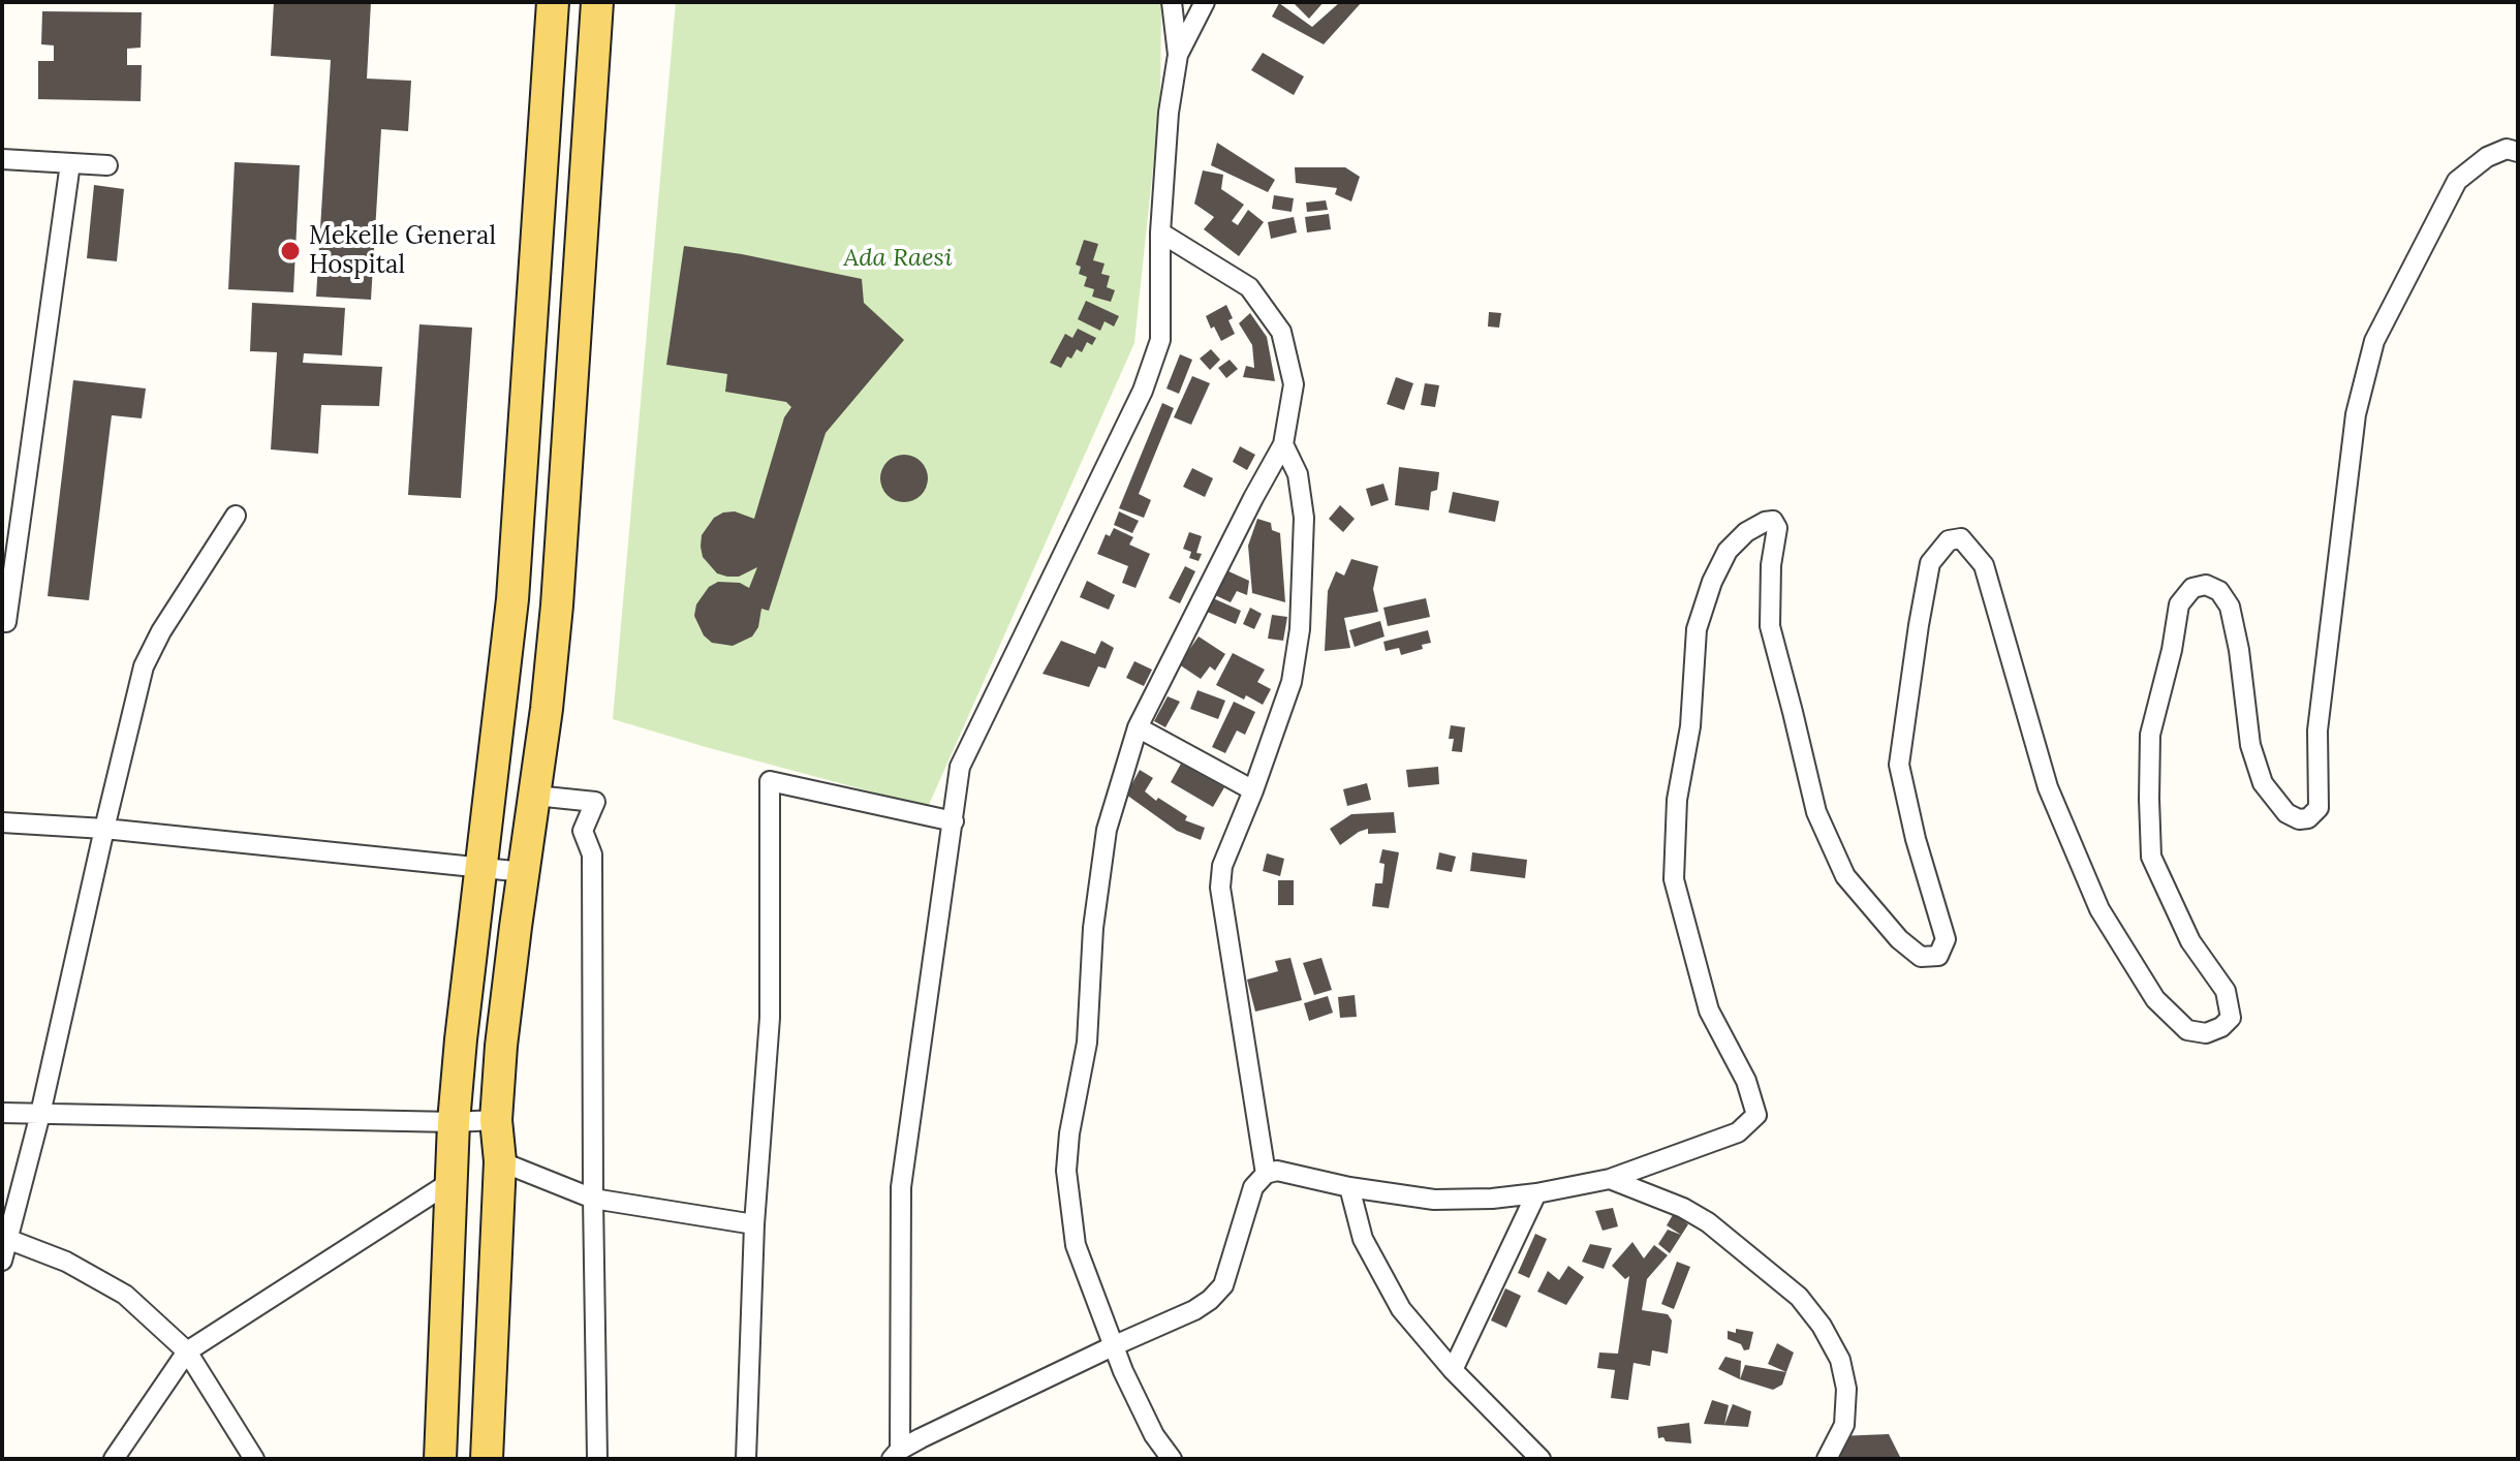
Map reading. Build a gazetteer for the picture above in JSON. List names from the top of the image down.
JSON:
{
  "parks": ["Ada Raesi"],
  "places": ["Mekelle General Hospital"]
}
